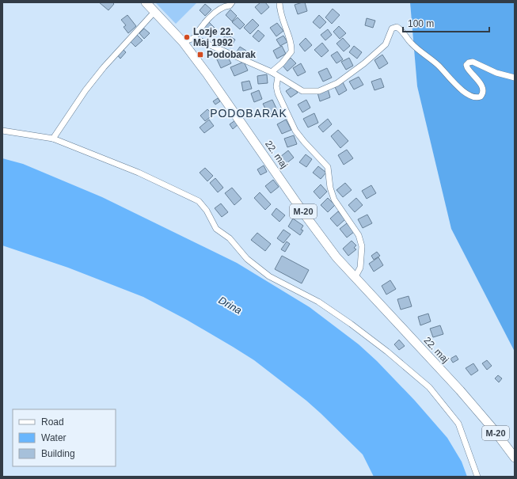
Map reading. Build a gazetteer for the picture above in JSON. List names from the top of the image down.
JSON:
{
  "streets": {
    "main road": ["22. maj", "M-20"]
  },
  "districts": ["PODOBARAK"],
  "water": ["Drina"],
  "places": {
    "other": ["Lozje 22. Maj 1992"],
    "transit": ["Podobarak"]
  },
  "legend": ["Road", "Water", "Building"],
  "scale_bar": "100 m"
}
